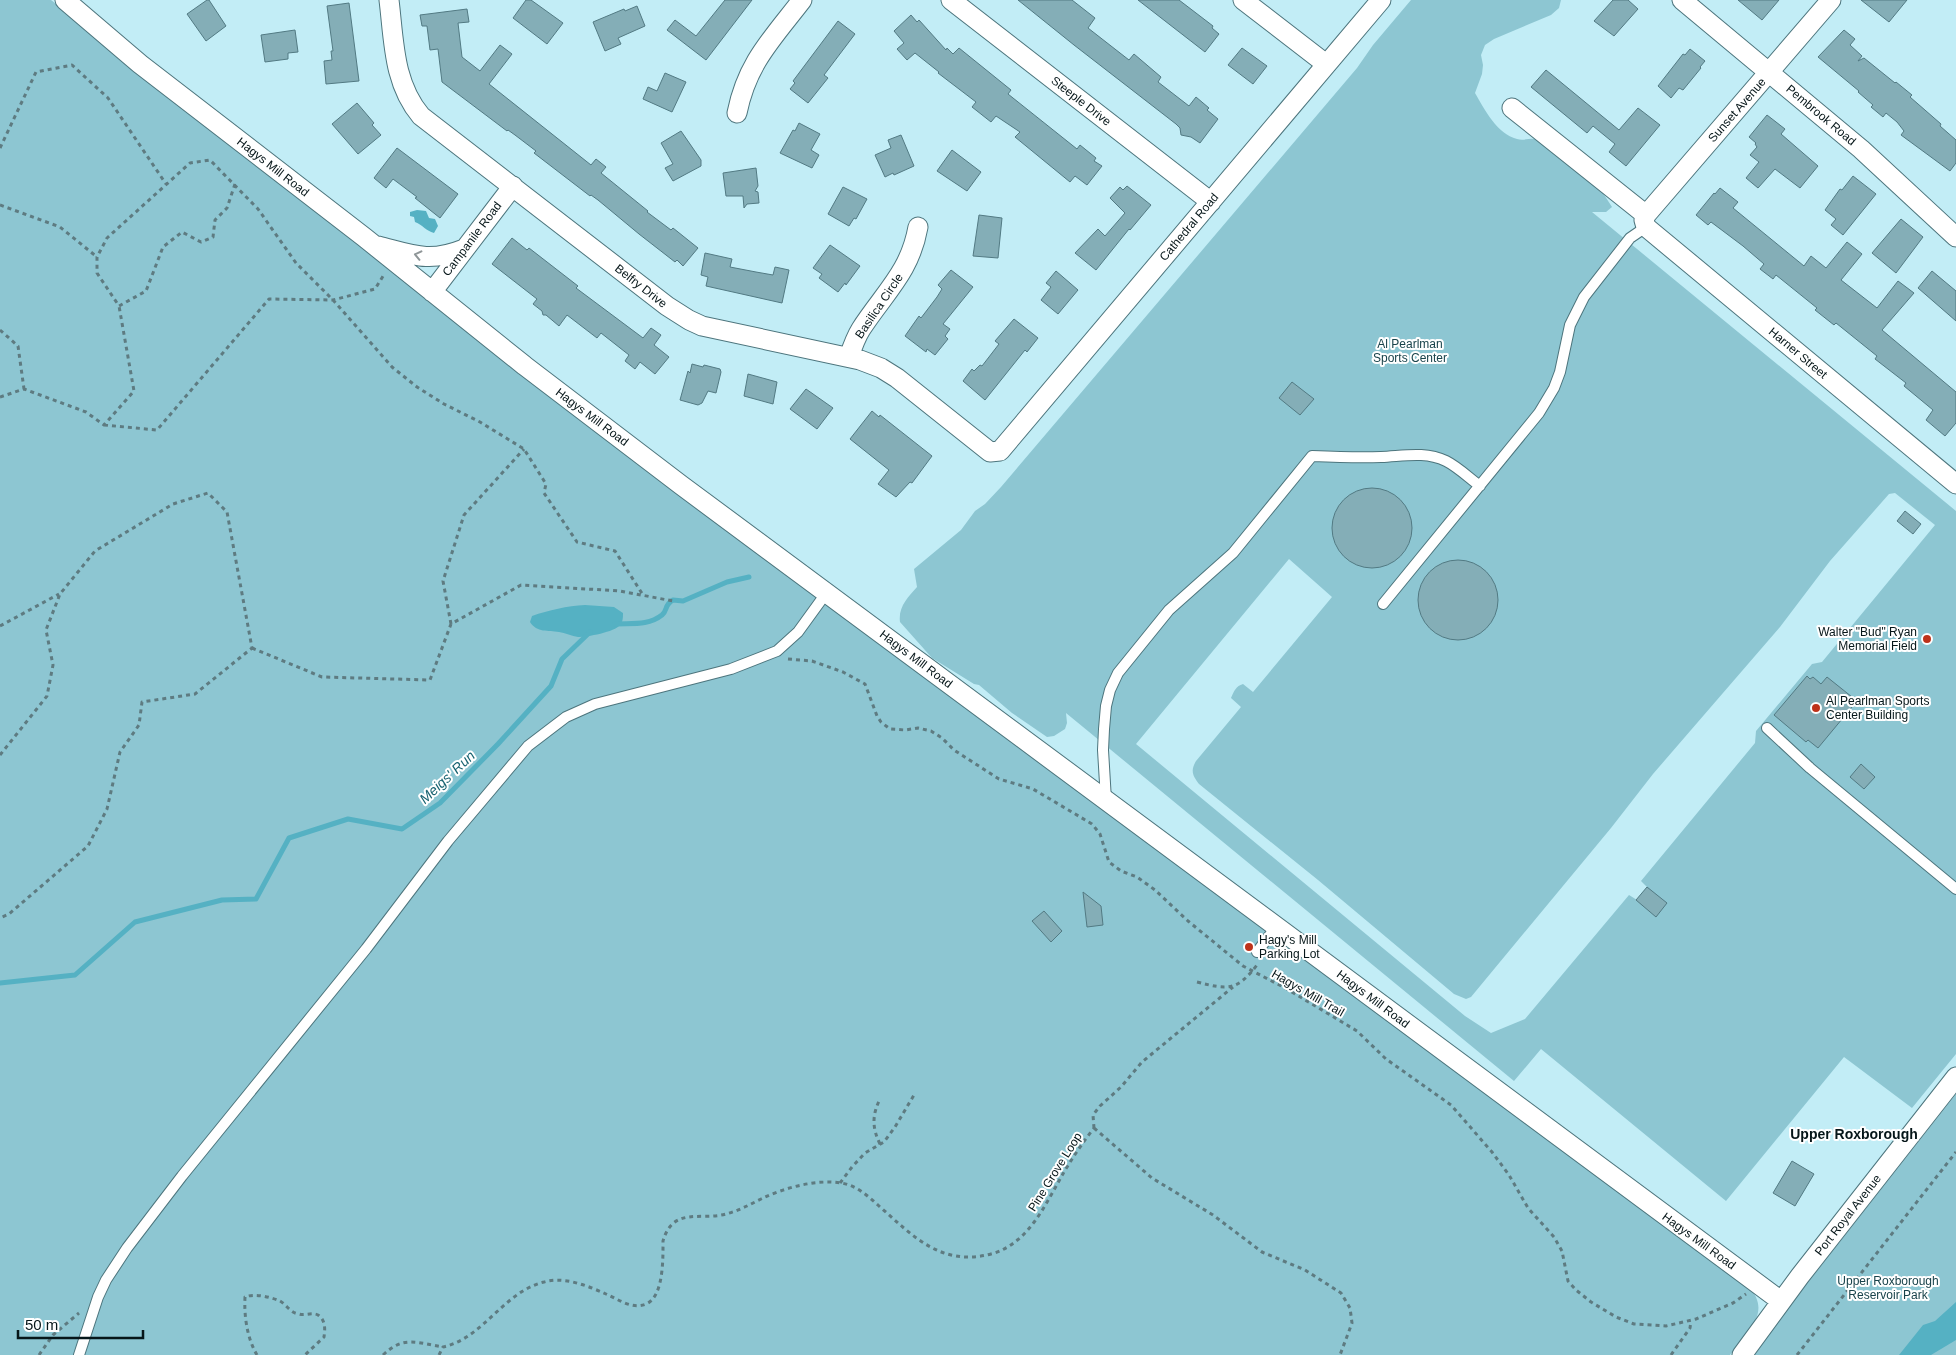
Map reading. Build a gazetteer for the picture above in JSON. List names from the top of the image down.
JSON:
{
  "streets": {
    "street": [
      "Steeple Drive",
      "Sunset Avenue",
      "Pembrook Road",
      "Hagys Mill Road",
      "Cathedral Road",
      "Campanile Road",
      "Belfry Drive",
      "Basilica Circle",
      "Harner Street",
      "Port Royal Avenue"
    ],
    "path": ["Hagys Mill Trail", "Pine Grove Loop"]
  },
  "crossings": [
    ["Steeple Drive", "Cathedral Road"],
    ["Sunset Avenue", "Pembrook Road"],
    ["Sunset Avenue", "Harner Street"],
    ["Hagys Mill Road", "Campanile Road"],
    ["Hagys Mill Road", "Hagys Mill Trail"],
    ["Hagys Mill Road", "Port Royal Avenue"],
    ["Cathedral Road", "Belfry Drive"],
    ["Campanile Road", "Belfry Drive"],
    ["Belfry Drive", "Basilica Circle"]
  ],
  "districts": ["Upper Roxborough"],
  "water": ["Meigs' Run"],
  "parks": ["Al Pearlman Sports Center", "Upper Roxborough Reservoir Park"],
  "places": ["Walter \"Bud\" Ryan Memorial Field", "Al Pearlman Sports Center Building", "Hagy's Mill Parking Lot"],
  "scale_bar": "50 m"
}
